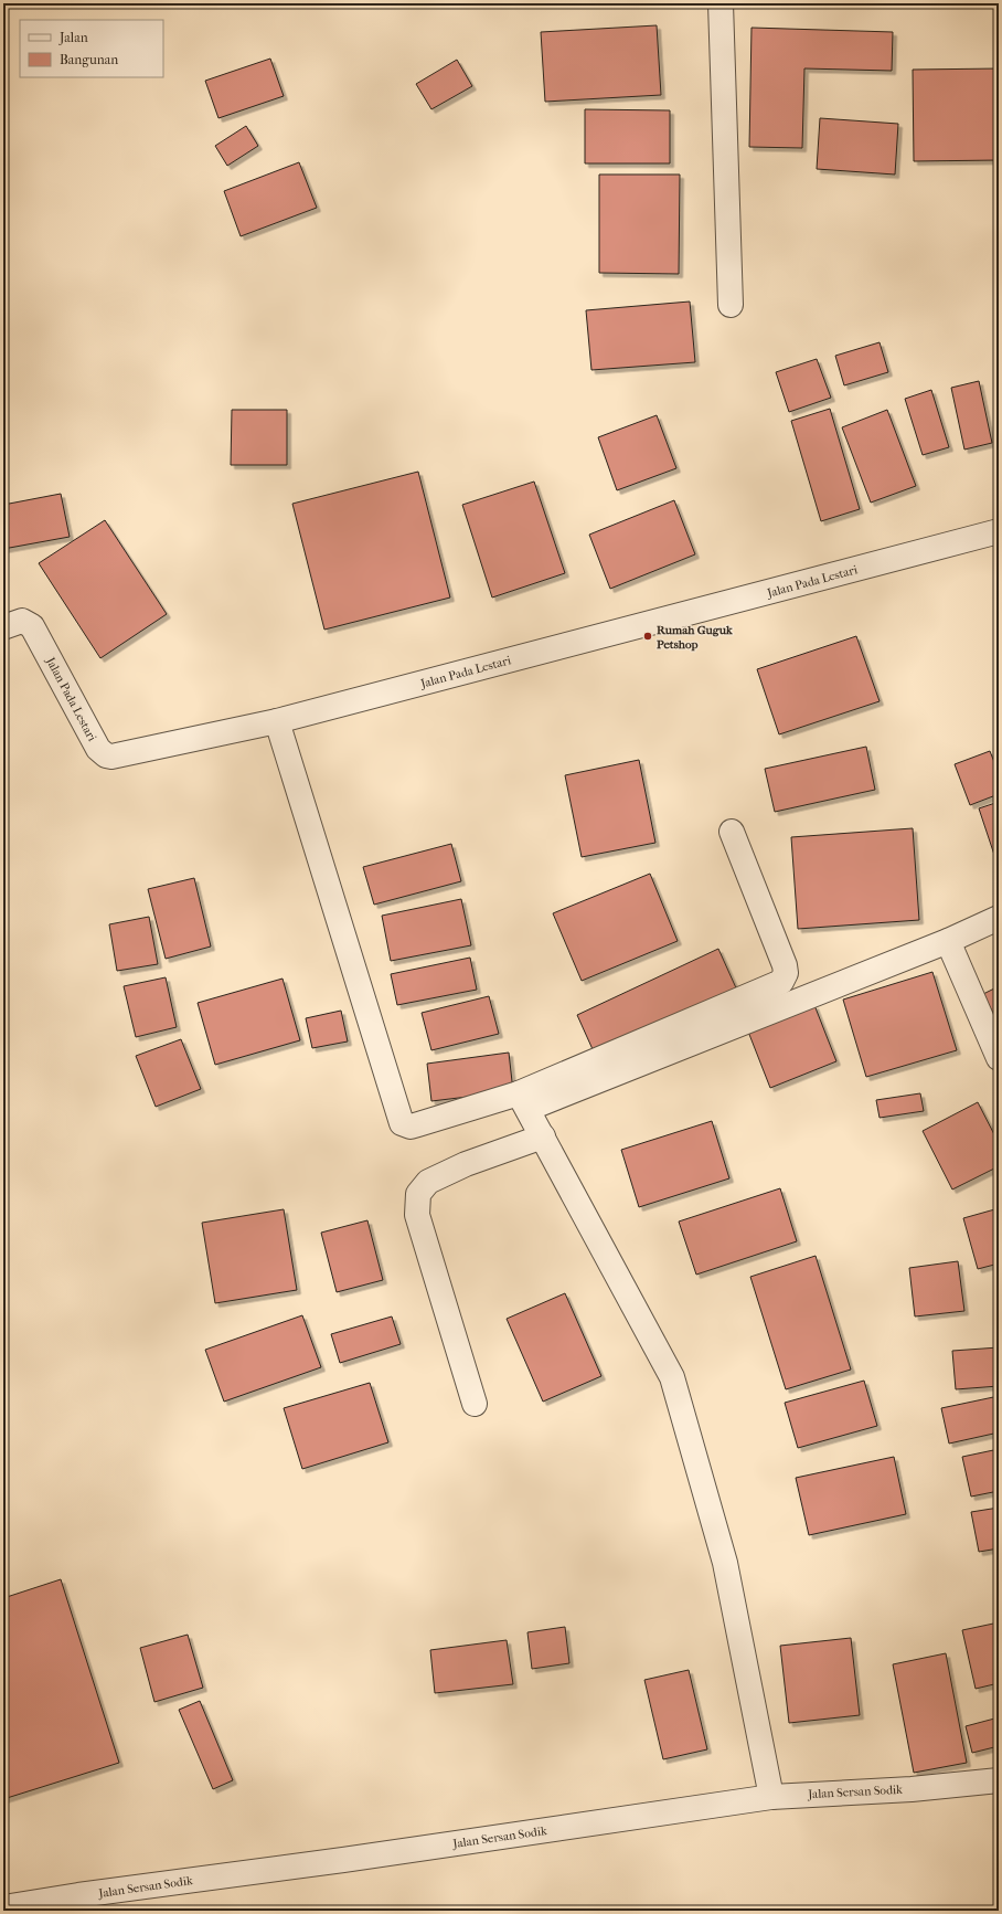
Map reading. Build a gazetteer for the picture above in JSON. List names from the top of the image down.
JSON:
{
  "streets": {
    "street": ["Jalan Pada Lestari", "Jalan Sersan Sodik"]
  },
  "places": ["Rumah Guguk Petshop"],
  "legend": ["Jalan", "Bangunan"]
}
